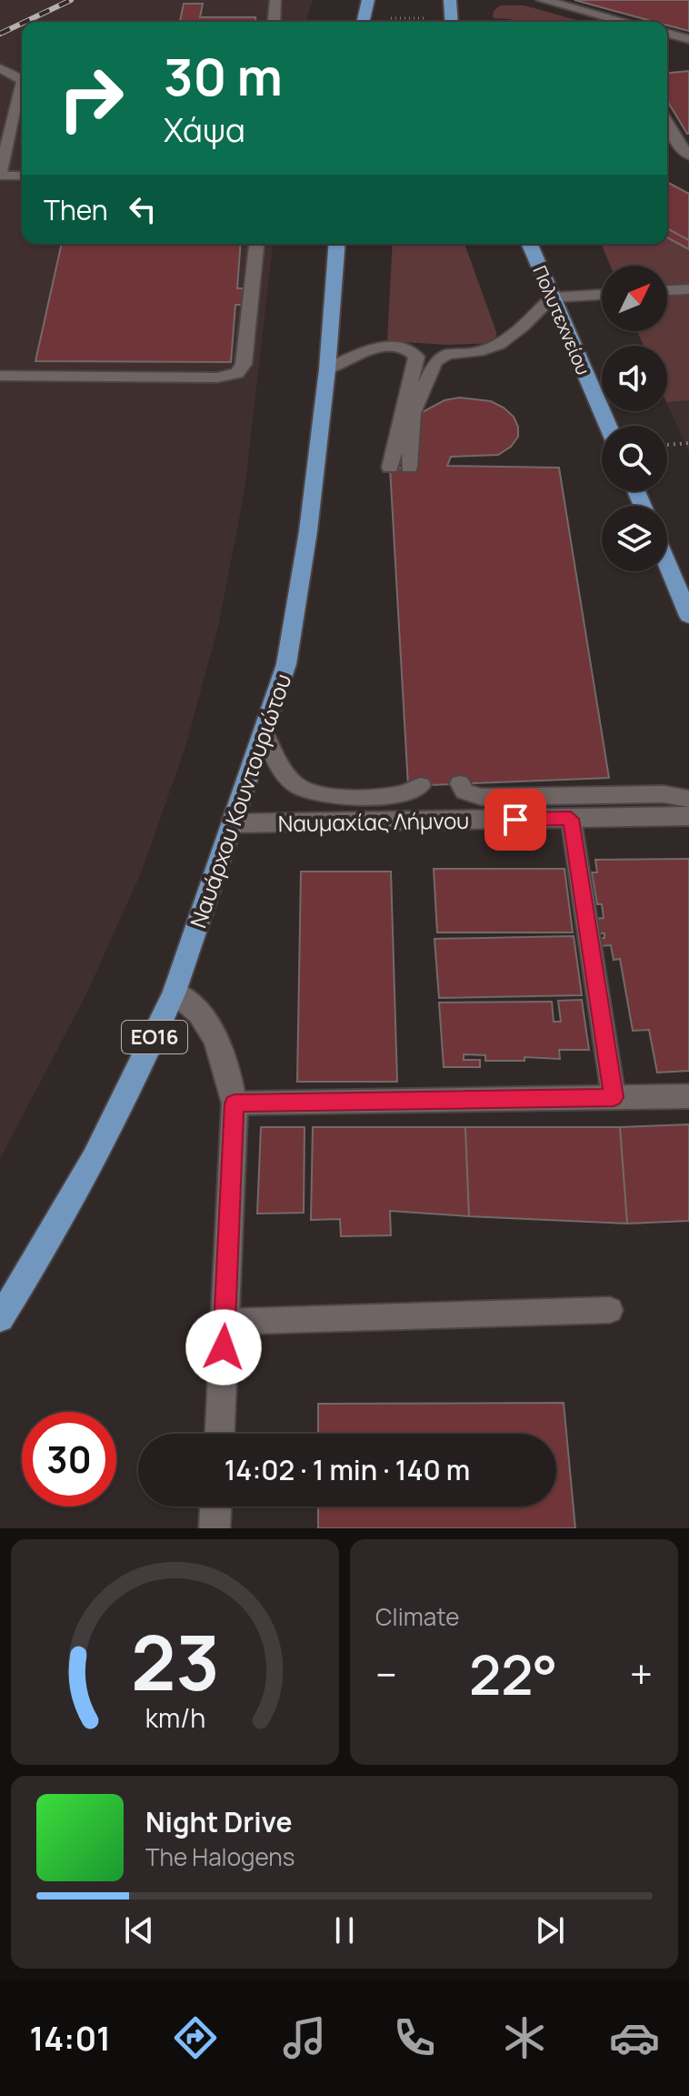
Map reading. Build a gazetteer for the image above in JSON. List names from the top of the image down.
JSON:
{
  "streets": {
    "main road": ["Πολυτεχνείου", "Ναυάρχου Κουντουριώτου", "ΕΟ16"],
    "street": ["Ναυμαχίας Λήμνου"]
  },
  "crossings": [
    ["Ναυάρχου Κουντουριώτου", "Ναυμαχίας Λήμνου"]
  ],
  "north": "top right",
  "page": {
    "turn": ["30 m", "Χάψα"],
    "then": "Then",
    "limit": "30",
    "trip": "14:02 · 1 min · 140 m",
    "tile": "Climate",
    "heat": ["−", "22°", "+"],
    "song": ["Night Drive", "The Halogens"],
    "tabs": "14:01",
    "gauge": ["23", "km/h"]
  }
}
